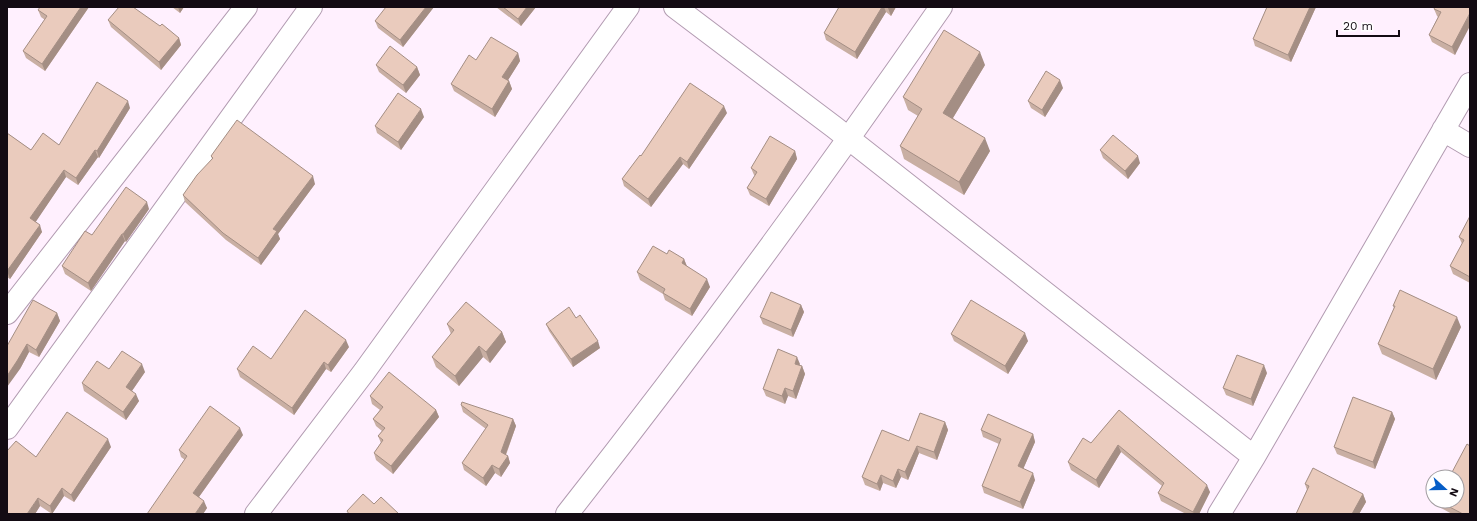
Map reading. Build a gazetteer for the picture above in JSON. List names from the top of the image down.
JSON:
{
  "scale_bar": "20 m",
  "north": "right"
}
